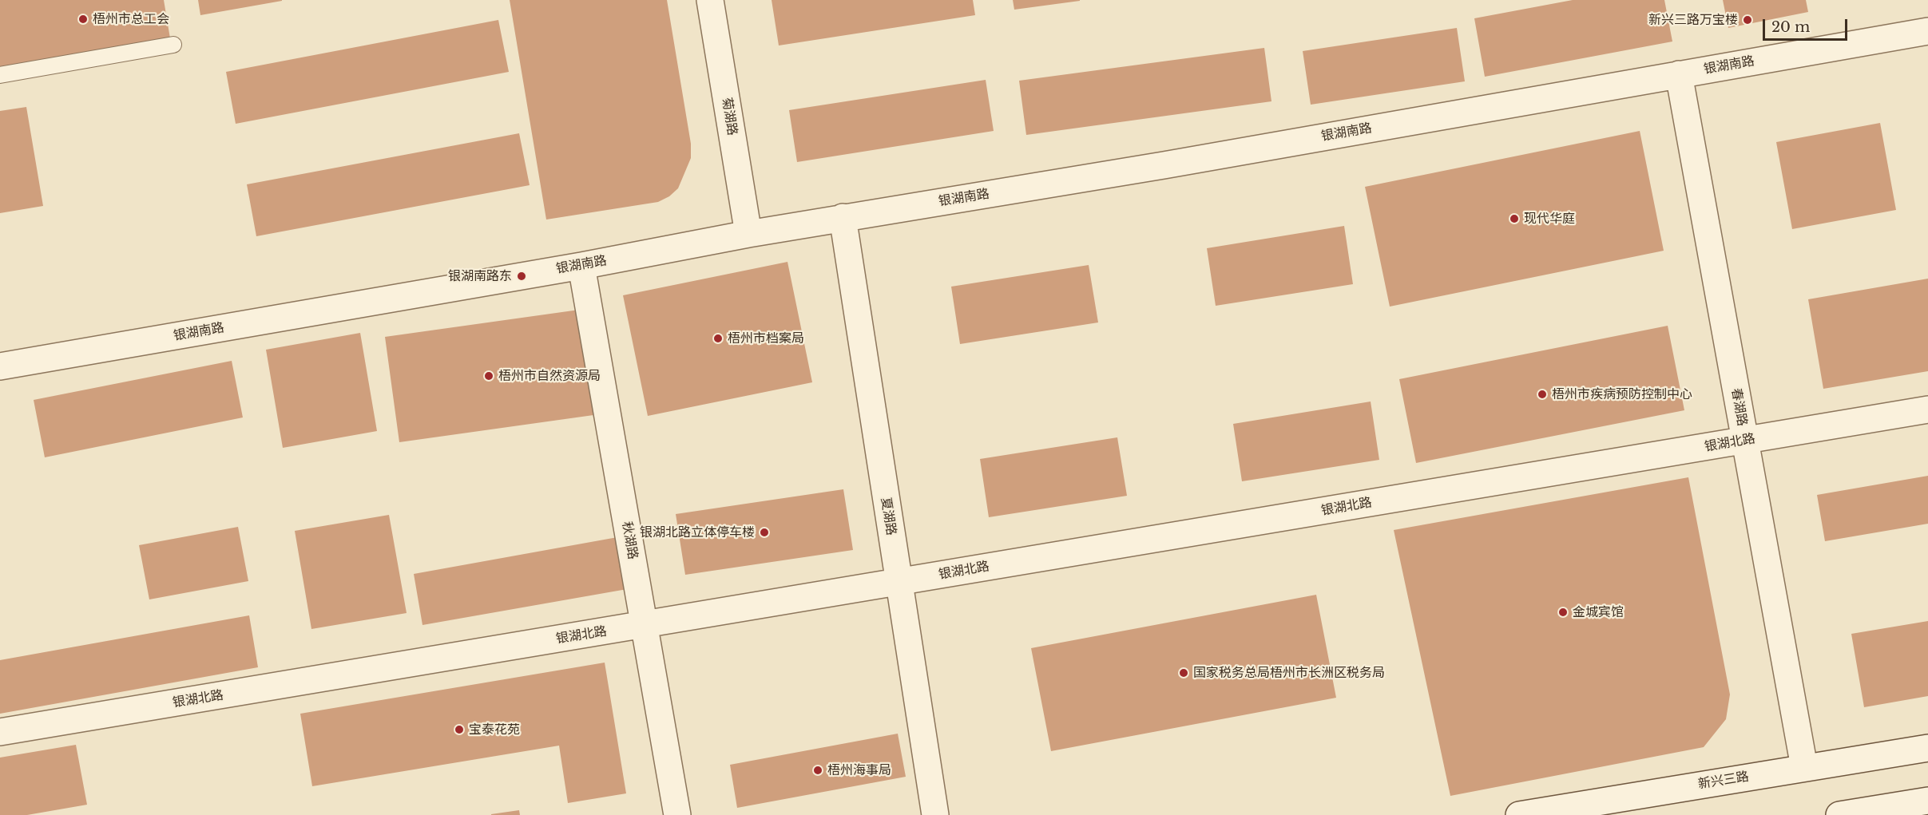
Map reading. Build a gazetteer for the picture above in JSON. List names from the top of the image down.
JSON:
{
  "streets": {
    "street": [
      "银湖南路",
      "菊湖路",
      "春湖路",
      "银湖北路",
      "夏湖路",
      "秋湖路",
      "新兴三路"
    ]
  },
  "crossings": [
    ["银湖南路", "菊湖路"],
    ["银湖南路", "春湖路"],
    ["银湖南路", "夏湖路"],
    ["银湖南路", "秋湖路"],
    ["春湖路", "银湖北路"],
    ["春湖路", "新兴三路"],
    ["银湖北路", "夏湖路"],
    ["银湖北路", "秋湖路"]
  ],
  "places": [
    "梧州市总工会",
    "新兴三路万宝楼",
    "现代华庭",
    "银湖南路东",
    "梧州市档案局",
    "梧州市自然资源局",
    "梧州市疾病预防控制中心",
    "银湖北路立体停车楼",
    "金城宾馆",
    "国家税务总局梧州市长洲区税务局",
    "宝泰花苑",
    "梧州海事局"
  ],
  "scale_bar": "20 m"
}
